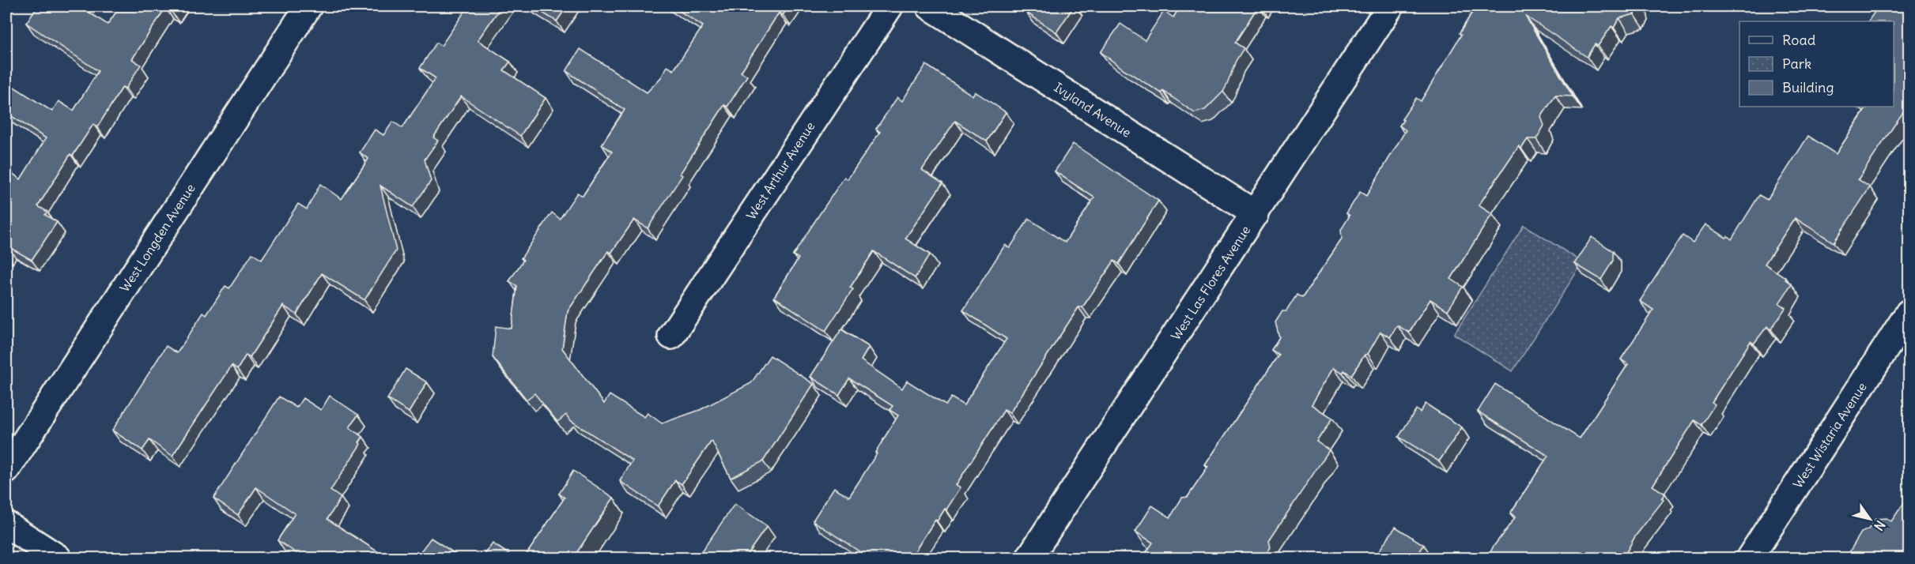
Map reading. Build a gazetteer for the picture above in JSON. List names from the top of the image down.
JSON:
{
  "streets": {
    "street": [
      "Ivyland Avenue",
      "West Arthur Avenue",
      "West Longden Avenue",
      "West Las Flores Avenue",
      "West Wistaria Avenue"
    ]
  },
  "crossings": [
    ["Ivyland Avenue", "West Las Flores Avenue"]
  ],
  "legend": ["Road", "Park", "Building"],
  "north": "bottom right"
}
